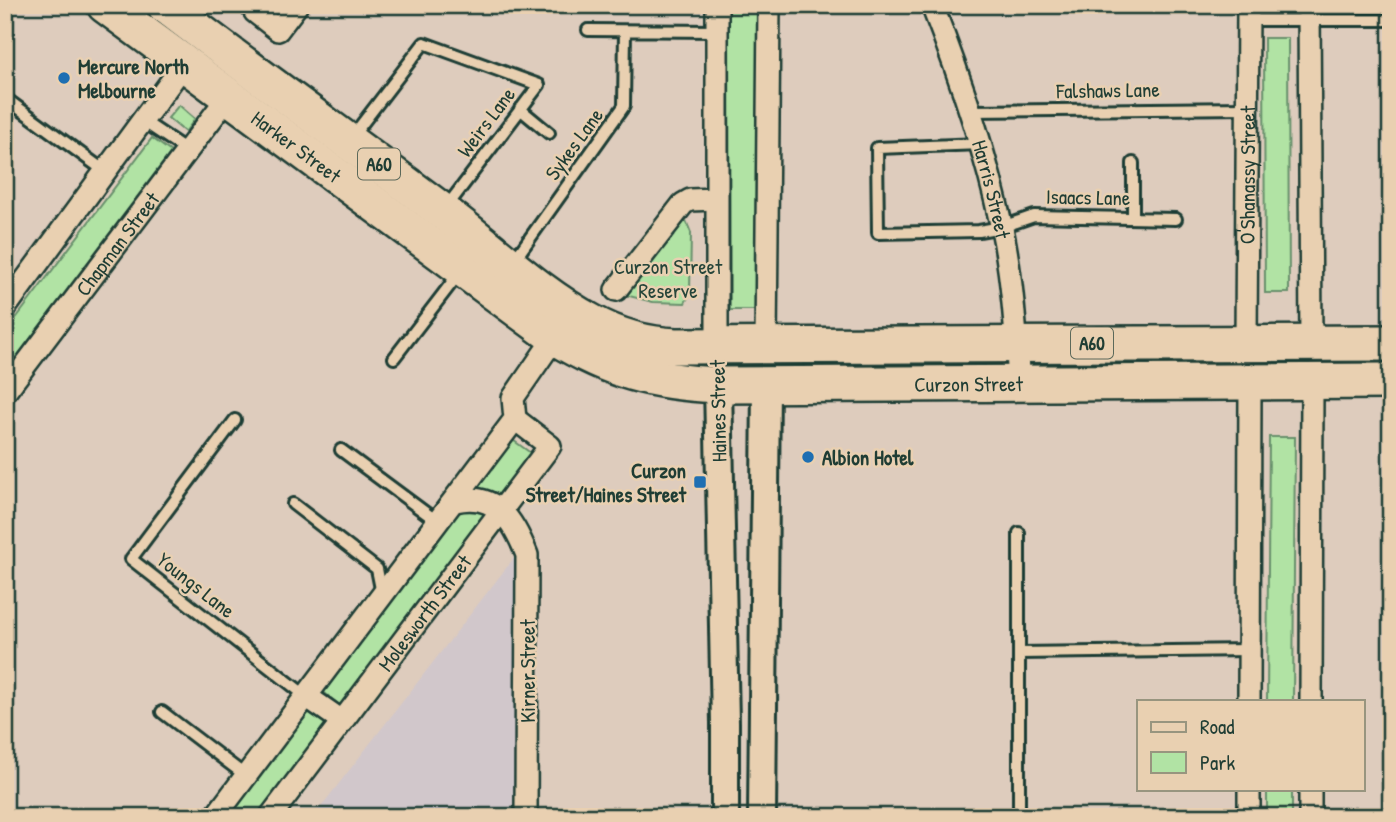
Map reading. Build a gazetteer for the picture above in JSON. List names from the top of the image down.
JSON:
{
  "streets": {
    "highway": [
      "Harker Street",
      "A60",
      "Curzon Street",
      "Haines Street"
    ],
    "street": [
      "O'Shanassy Street",
      "Harris Street",
      "Chapman Street",
      "Molesworth Street",
      "Kirner Street"
    ],
    "lane": [
      "Falshaws Lane",
      "Weirs Lane",
      "Sykes Lane",
      "Isaacs Lane",
      "Youngs Lane"
    ]
  },
  "crossings": [
    ["Falshaws Lane", "O'Shanassy Street"],
    ["Falshaws Lane", "Harris Street"],
    ["Weirs Lane", "Harker Street"],
    ["Sykes Lane", "Harker Street"],
    ["Harker Street", "Chapman Street"],
    ["Harker Street", "Curzon Street"],
    ["Harker Street", "Molesworth Street"],
    ["O'Shanassy Street", "Curzon Street"],
    ["Harris Street", "Isaacs Lane"],
    ["Harris Street", "Curzon Street"],
    ["Curzon Street", "Haines Street"],
    ["Curzon Street", "Molesworth Street"],
    ["Youngs Lane", "Molesworth Street"],
    ["Molesworth Street", "Kirner Street"]
  ],
  "parks": ["Curzon Street Reserve"],
  "places": {
    "other": ["Mercure North Melbourne", "Albion Hotel"],
    "transit": ["Curzon Street/Haines Street"]
  },
  "legend": ["Road", "Park"]
}
